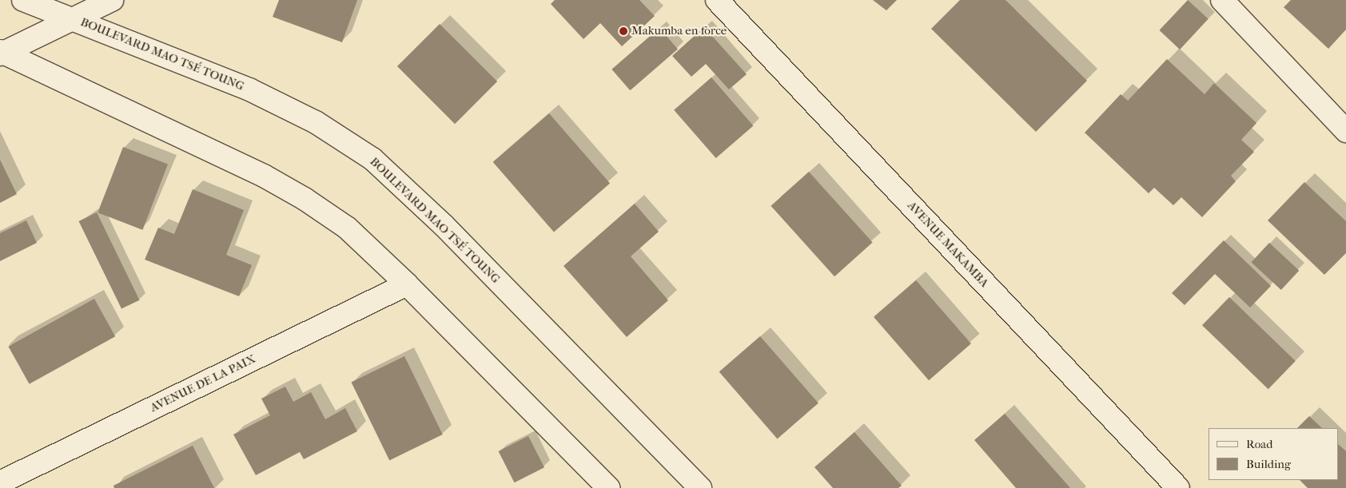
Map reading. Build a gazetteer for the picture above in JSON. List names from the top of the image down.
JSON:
{
  "streets": {
    "street": ["BOULEVARD MAO TSÉ TOUNG", "AVENUE MAKAMBA", "AVENUE DE LA PAIX"]
  },
  "places": ["Makumba en force"],
  "legend": ["Road", "Building"]
}
